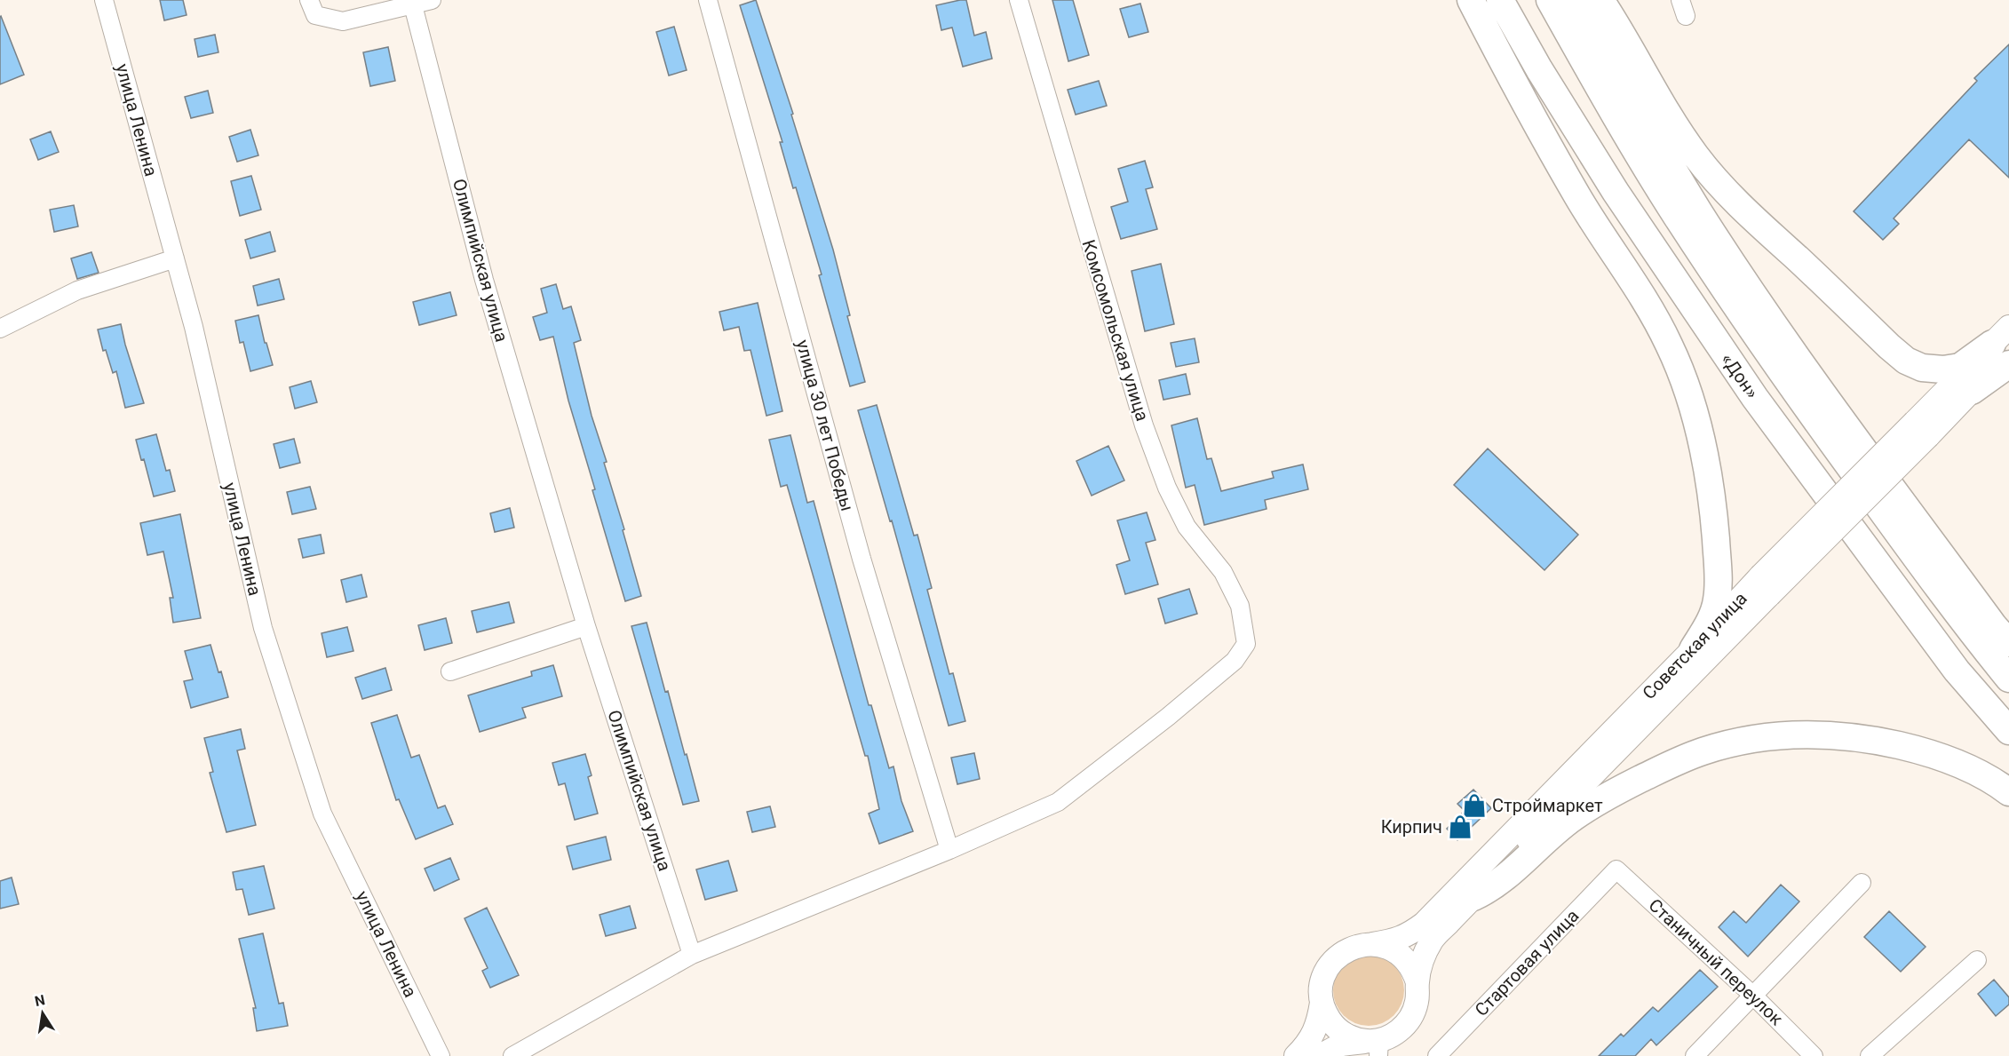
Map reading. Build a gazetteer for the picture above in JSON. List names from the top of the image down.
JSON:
{
  "streets": {
    "highway": ["«Дон»"],
    "main road": ["Советская улица"],
    "street": [
      "улица Ленина",
      "Олимпийская улица",
      "Комсомольская улица",
      "улица 30 лет Победы",
      "Станичный переулок",
      "Стартовая улица"
    ]
  },
  "crossings": [
    ["Комсомольская улица", "улица 30 лет Победы"],
    ["Станичный переулок", "Стартовая улица"]
  ],
  "places": {
    "shop": ["Строймаркет", "Кирпич"]
  },
  "north": "top"
}
